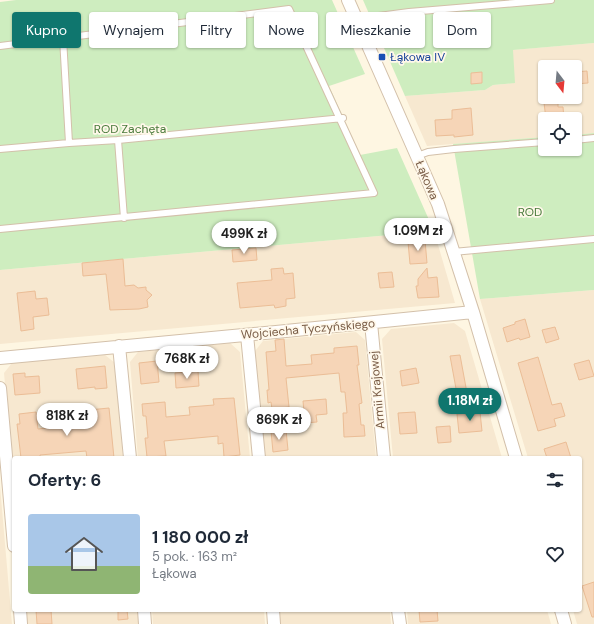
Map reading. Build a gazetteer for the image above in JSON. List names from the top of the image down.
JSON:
{
  "streets": {
    "street": ["Łąkowa", "Wojciecha Tyczyńskiego", "Armii Krajowej"]
  },
  "crossings": [
    ["Łąkowa", "Wojciecha Tyczyńskiego"],
    ["Wojciecha Tyczyńskiego", "Armii Krajowej"]
  ],
  "parks": ["ROD Zachęta", "ROD"],
  "places": {
    "transit": ["Łąkowa IV"]
  },
  "north": "bottom",
  "page": {
    "chip": [
      "Kupno",
      "Wynajem",
      "Filtry",
      "Nowe",
      "Mieszkanie",
      "Dom"
    ],
    "price": [
      "1.09M zł",
      "499K zł",
      "768K zł",
      "1.18M zł",
      "818K zł",
      "869K zł"
    ],
    "heading": "Oferty: 6",
    "list": [
      {
        "name": "1 180 000 zł",
        "note": "5 pok. · 163 m² · Łąkowa"
      }
    ]
  }
}
